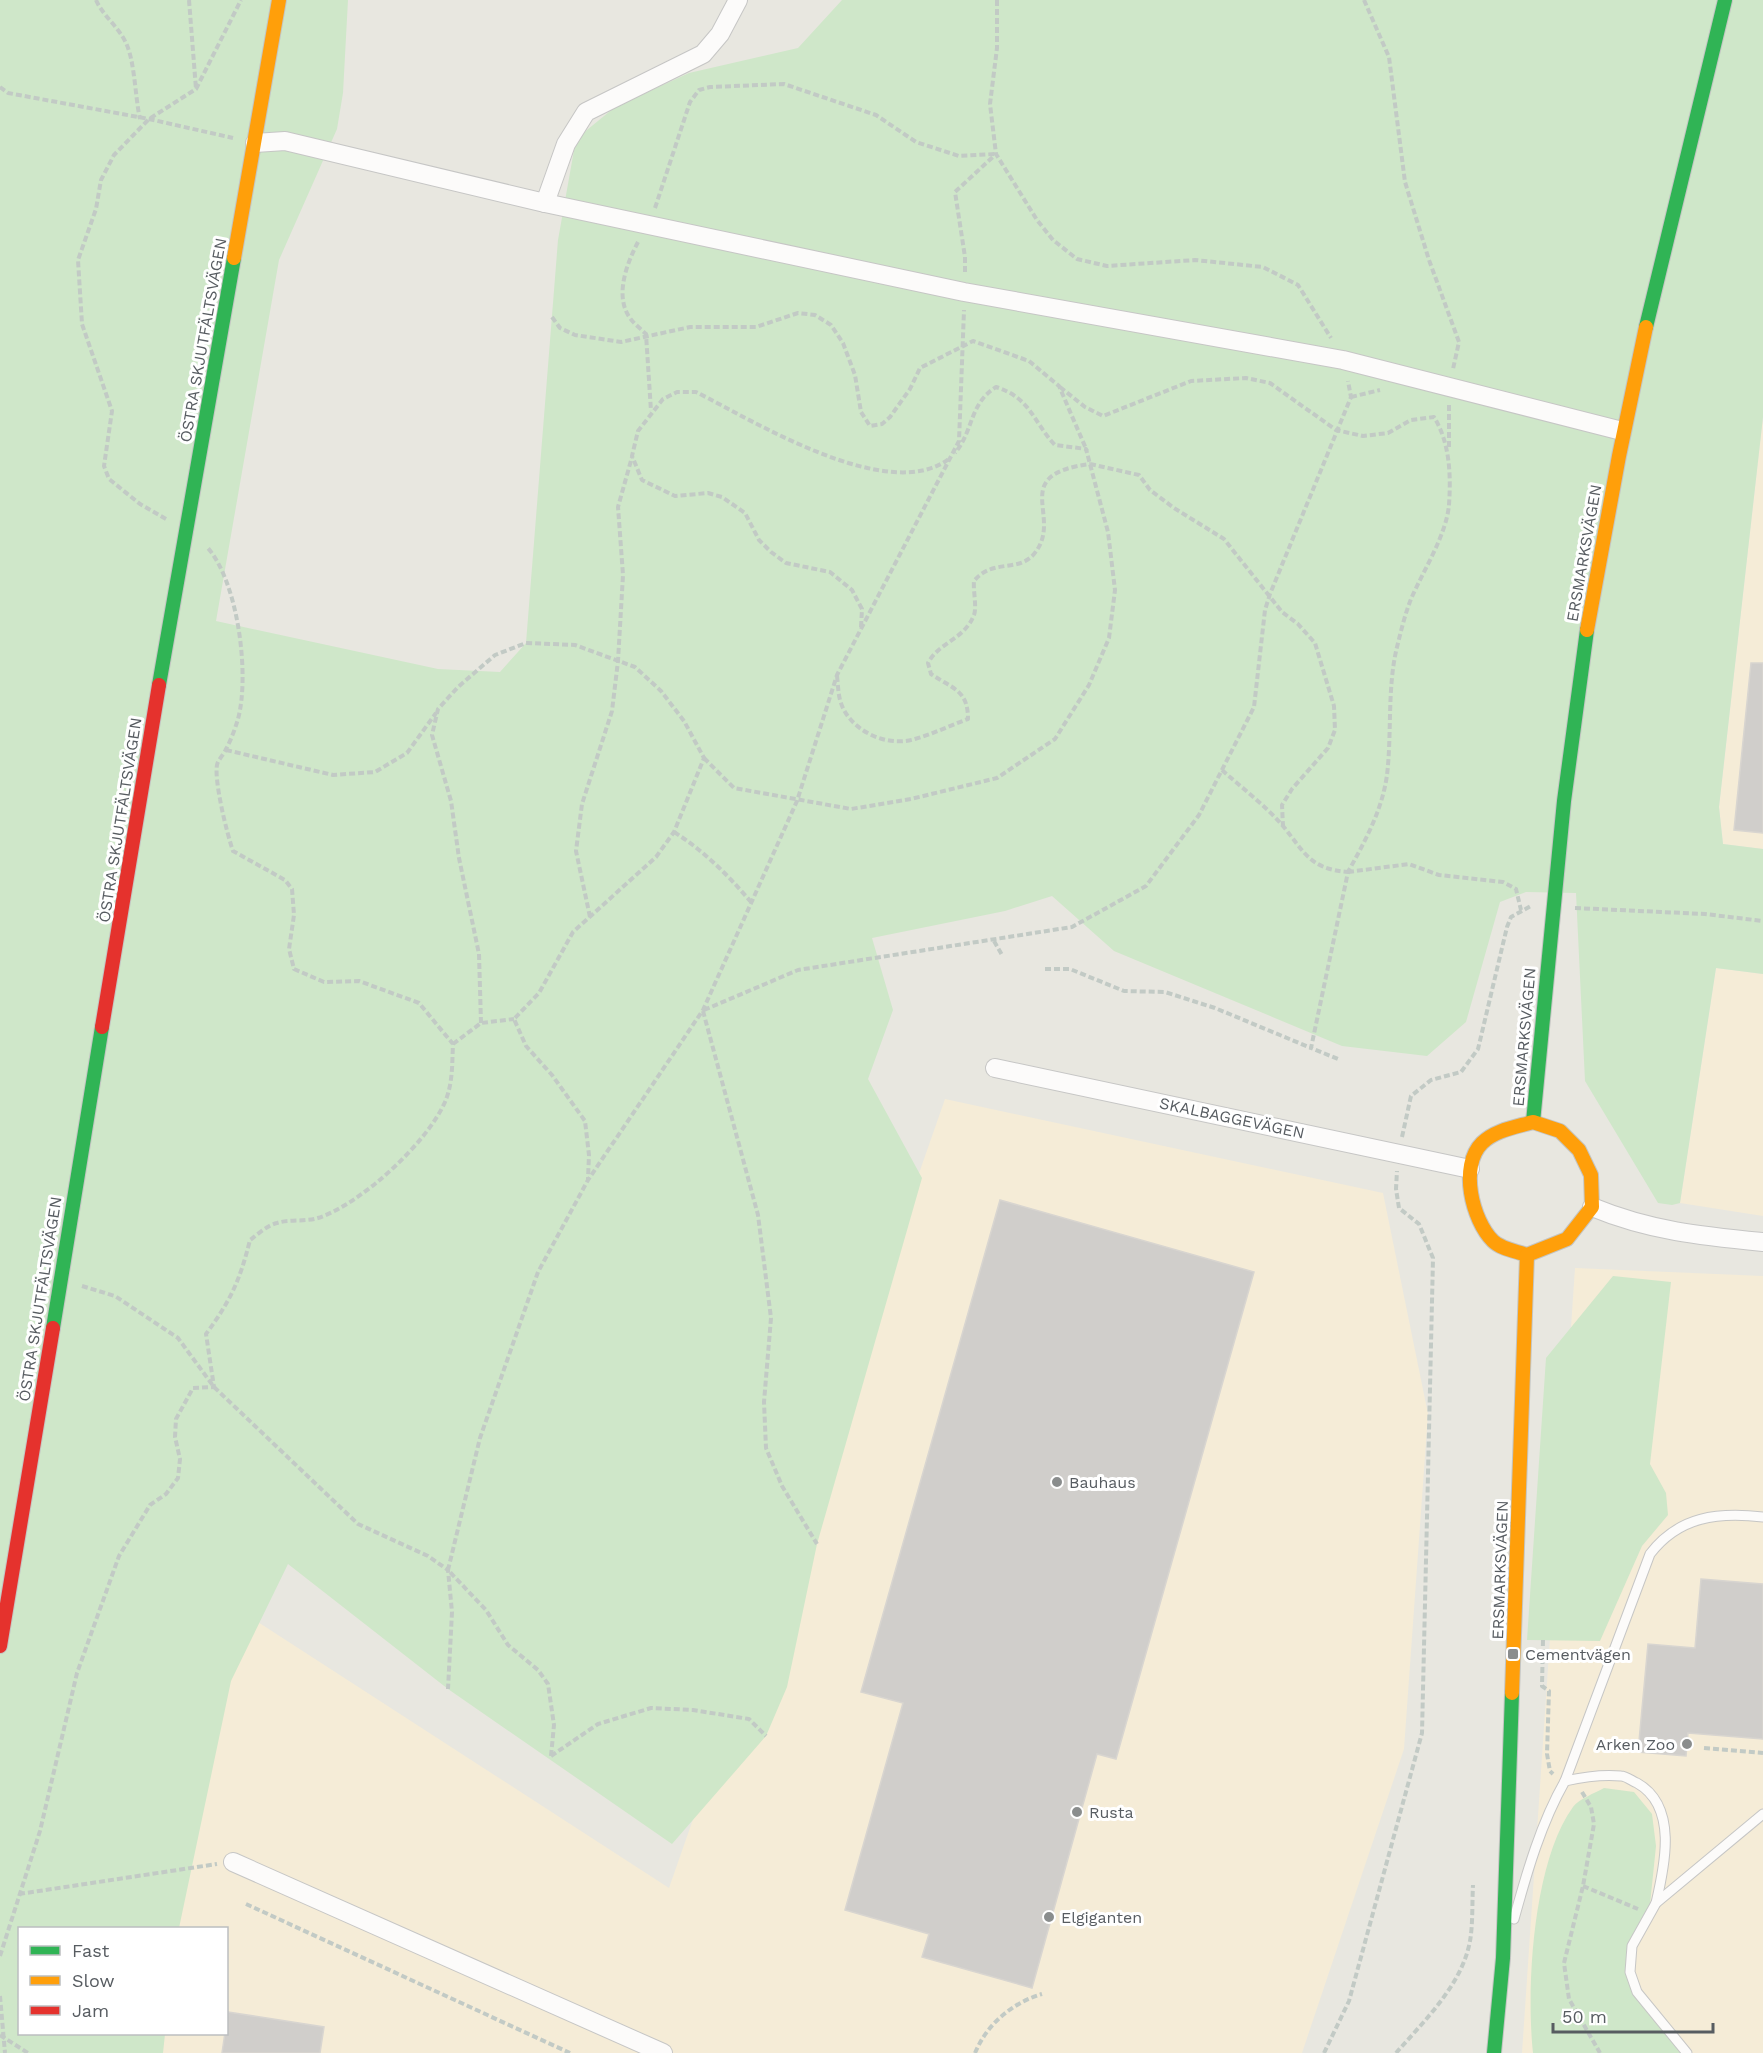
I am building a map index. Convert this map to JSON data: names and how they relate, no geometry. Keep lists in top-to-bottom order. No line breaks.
{"streets":{"main road":["ÖSTRA SKJUTFÄLTSVÄGEN","ERSMARKSVÄGEN"],"street":["SKALBAGGEVÄGEN"]},"crossings":[["ERSMARKSVÄGEN","SKALBAGGEVÄGEN"]],"places":{"other":["Bauhaus","Arken Zoo","Rusta","Elgiganten"],"transit":["Cementvägen"]},"legend":["Fast","Slow","Jam"],"scale_bar":"50 m"}
